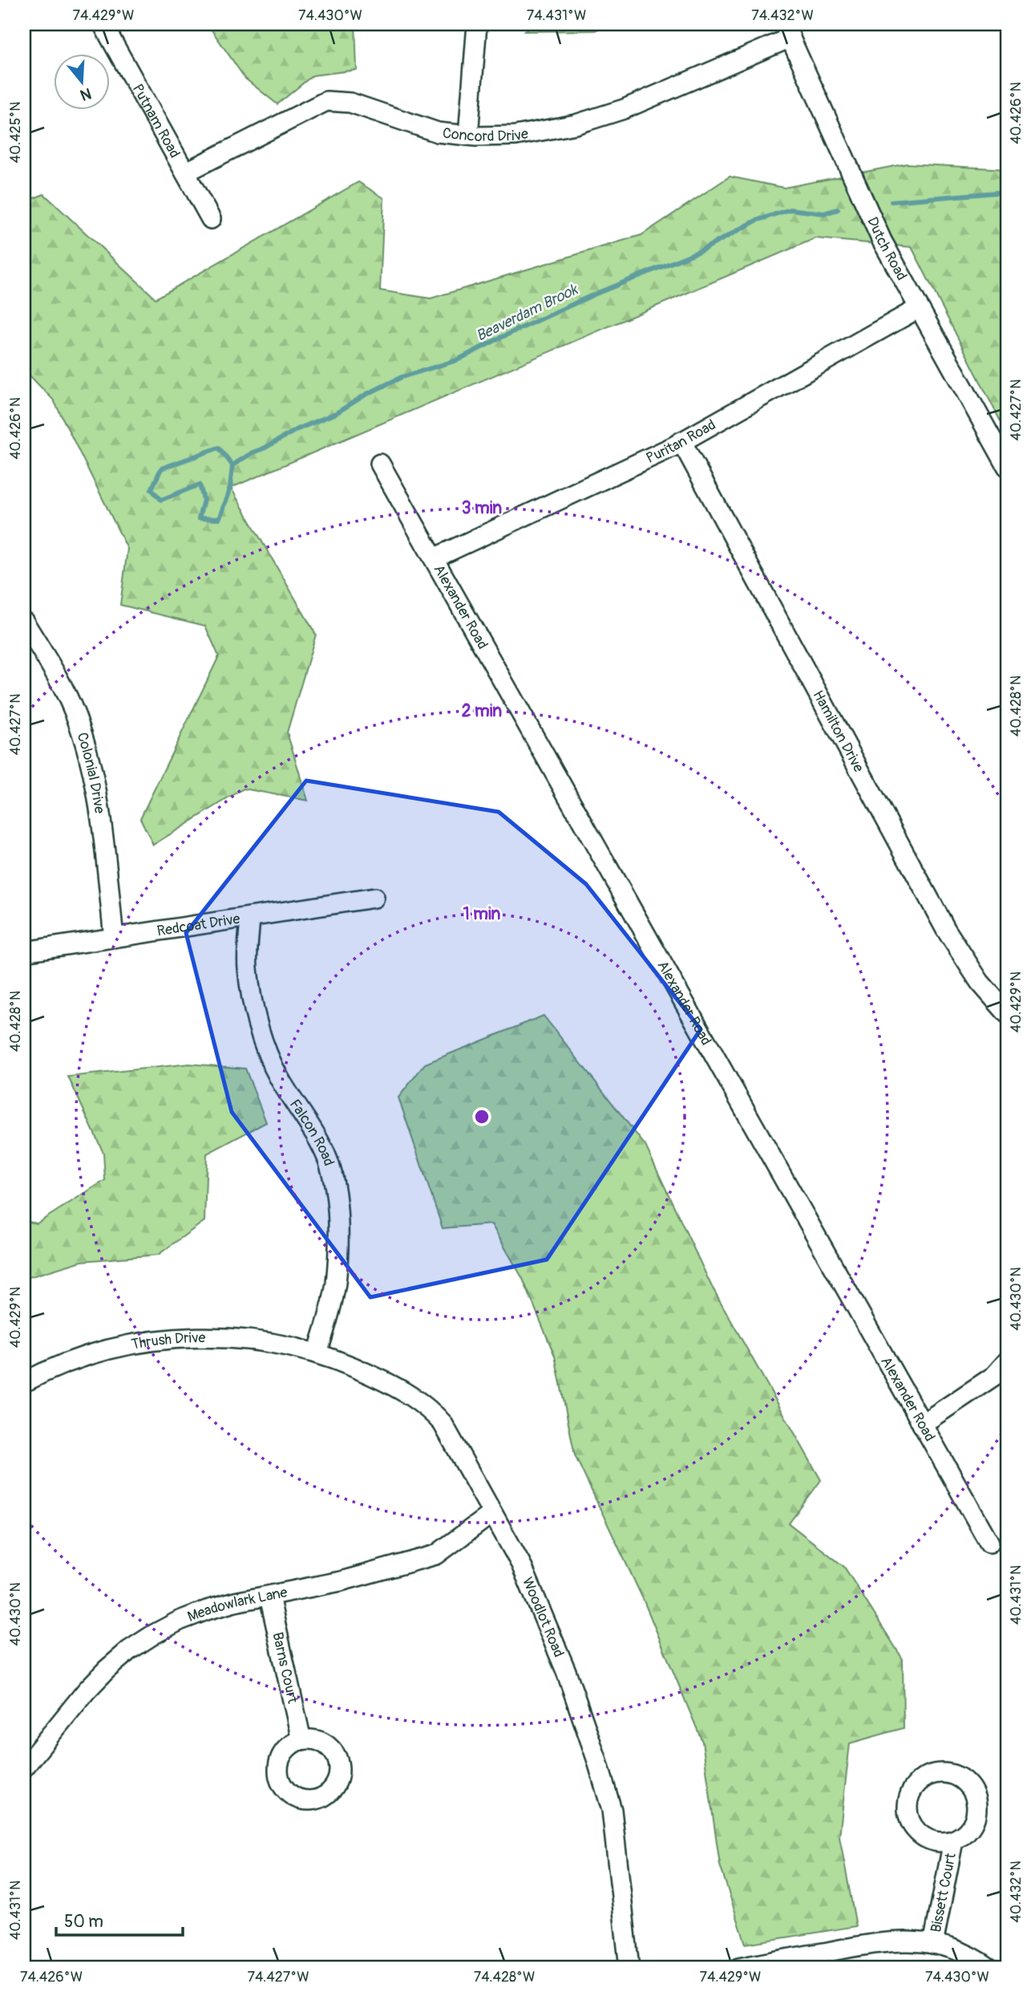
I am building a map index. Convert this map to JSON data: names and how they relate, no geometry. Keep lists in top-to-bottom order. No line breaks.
{"streets":{"street":["Putnam Road","Concord Drive","Dutch Road","Puritan Road","Alexander Road","Hamilton Drive","Colonial Drive","Redcoat Drive","Falcon Road","Thrush Drive","Meadowlark Lane","Woodlot Road","Barns Court","Bissett Court"]},"crossings":[["Putnam Road","Concord Drive"],["Concord Drive","Dutch Road"],["Dutch Road","Puritan Road"],["Puritan Road","Alexander Road"],["Puritan Road","Hamilton Drive"],["Colonial Drive","Redcoat Drive"],["Redcoat Drive","Falcon Road"],["Falcon Road","Thrush Drive"],["Falcon Road","Woodlot Road"],["Thrush Drive","Woodlot Road"],["Meadowlark Lane","Woodlot Road"],["Meadowlark Lane","Barns Court"]],"water":["Beaverdam Brook"],"scale_bar":"50 m","north":"bottom","coordinates":["74.429°W","74.430°W","74.431°W","74.432°W","40.426°N","40.425°N","40.427°N","40.428°N","40.429°N","40.430°N","40.431°N","40.432°N","74.426°W","74.427°W","74.428°W"],"rings":["3 min","2 min","1 min"]}
